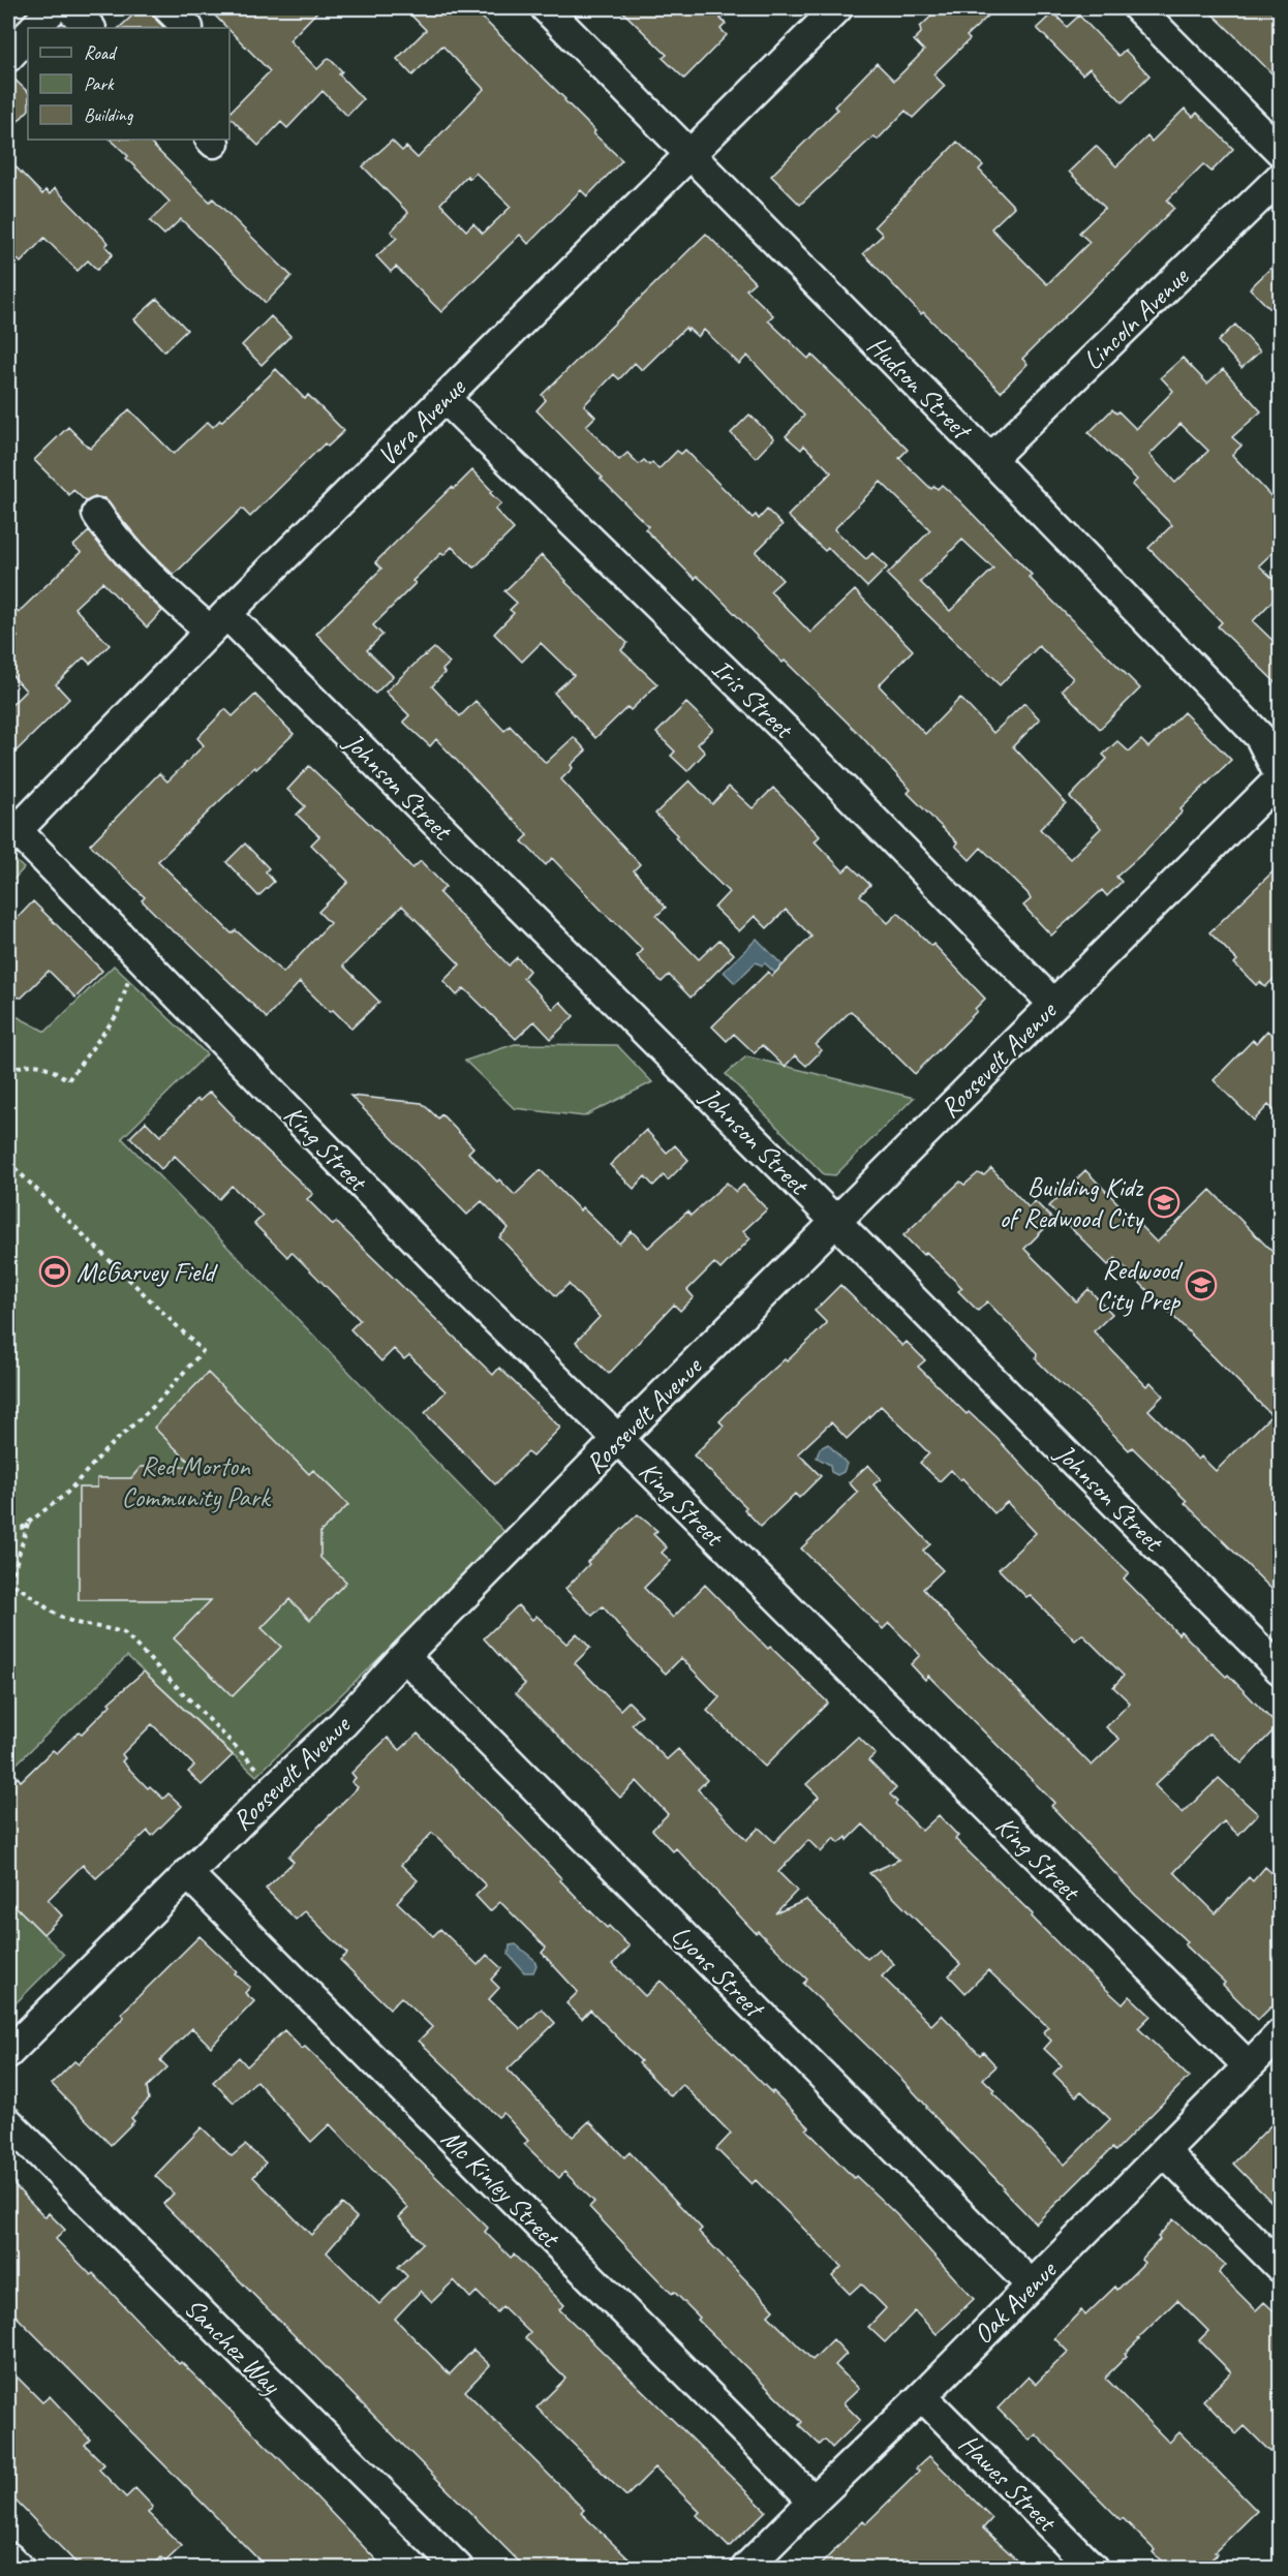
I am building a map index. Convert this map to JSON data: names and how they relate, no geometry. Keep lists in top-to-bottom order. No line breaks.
{"streets":{"street":["Lincoln Avenue","Hudson Street","Vera Avenue","Iris Street","Johnson Street","Roosevelt Avenue","King Street","Lyons Street","Mc Kinley Street","Oak Avenue","Sanchez Way","Hawes Street"]},"crossings":[["Lincoln Avenue","Hudson Street"],["Hudson Street","Vera Avenue"],["Hudson Street","Roosevelt Avenue"],["Vera Avenue","Iris Street"],["Vera Avenue","Johnson Street"],["Vera Avenue","King Street"],["Iris Street","Roosevelt Avenue"],["Johnson Street","Roosevelt Avenue"],["Roosevelt Avenue","King Street"],["Roosevelt Avenue","Lyons Street"],["Roosevelt Avenue","Mc Kinley Street"],["King Street","Oak Avenue"],["Lyons Street","Oak Avenue"],["Mc Kinley Street","Oak Avenue"],["Oak Avenue","Hawes Street"]],"parks":["Red Morton Community Park"],"places":{"school or university":["Building Kidz of Redwood City","Redwood City Prep"],"sports":["McGarvey Field"]},"legend":["Road","Park","Building"]}
